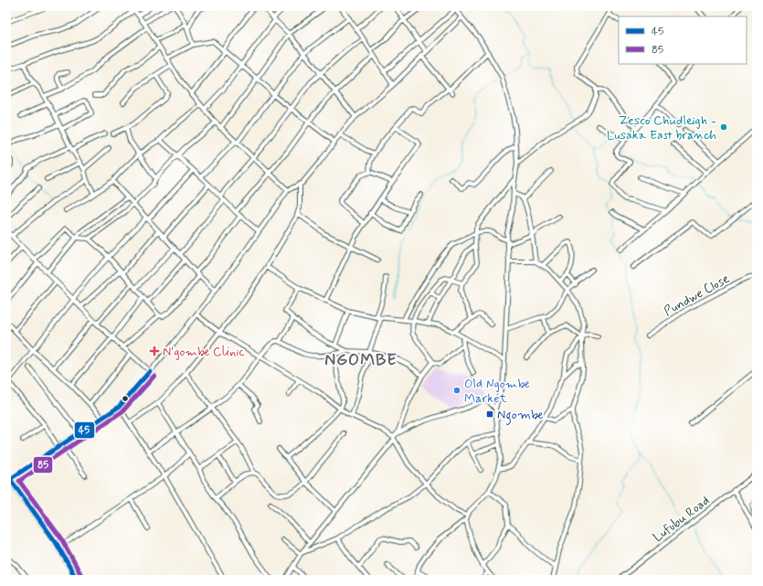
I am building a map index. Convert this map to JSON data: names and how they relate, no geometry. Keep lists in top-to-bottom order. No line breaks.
{"streets":{"street":["Pundwe Close","Lufubu Road"]},"districts":["NGOMBE"],"places":{"other":["Zesco Chudleigh - Lusaka East branch","Old Ngombe Market"],"health":["N'gombe Clinic"],"transit":["Ngombe"]},"lines":["transit line 45","transit line 85"],"legend":["45","85"]}
